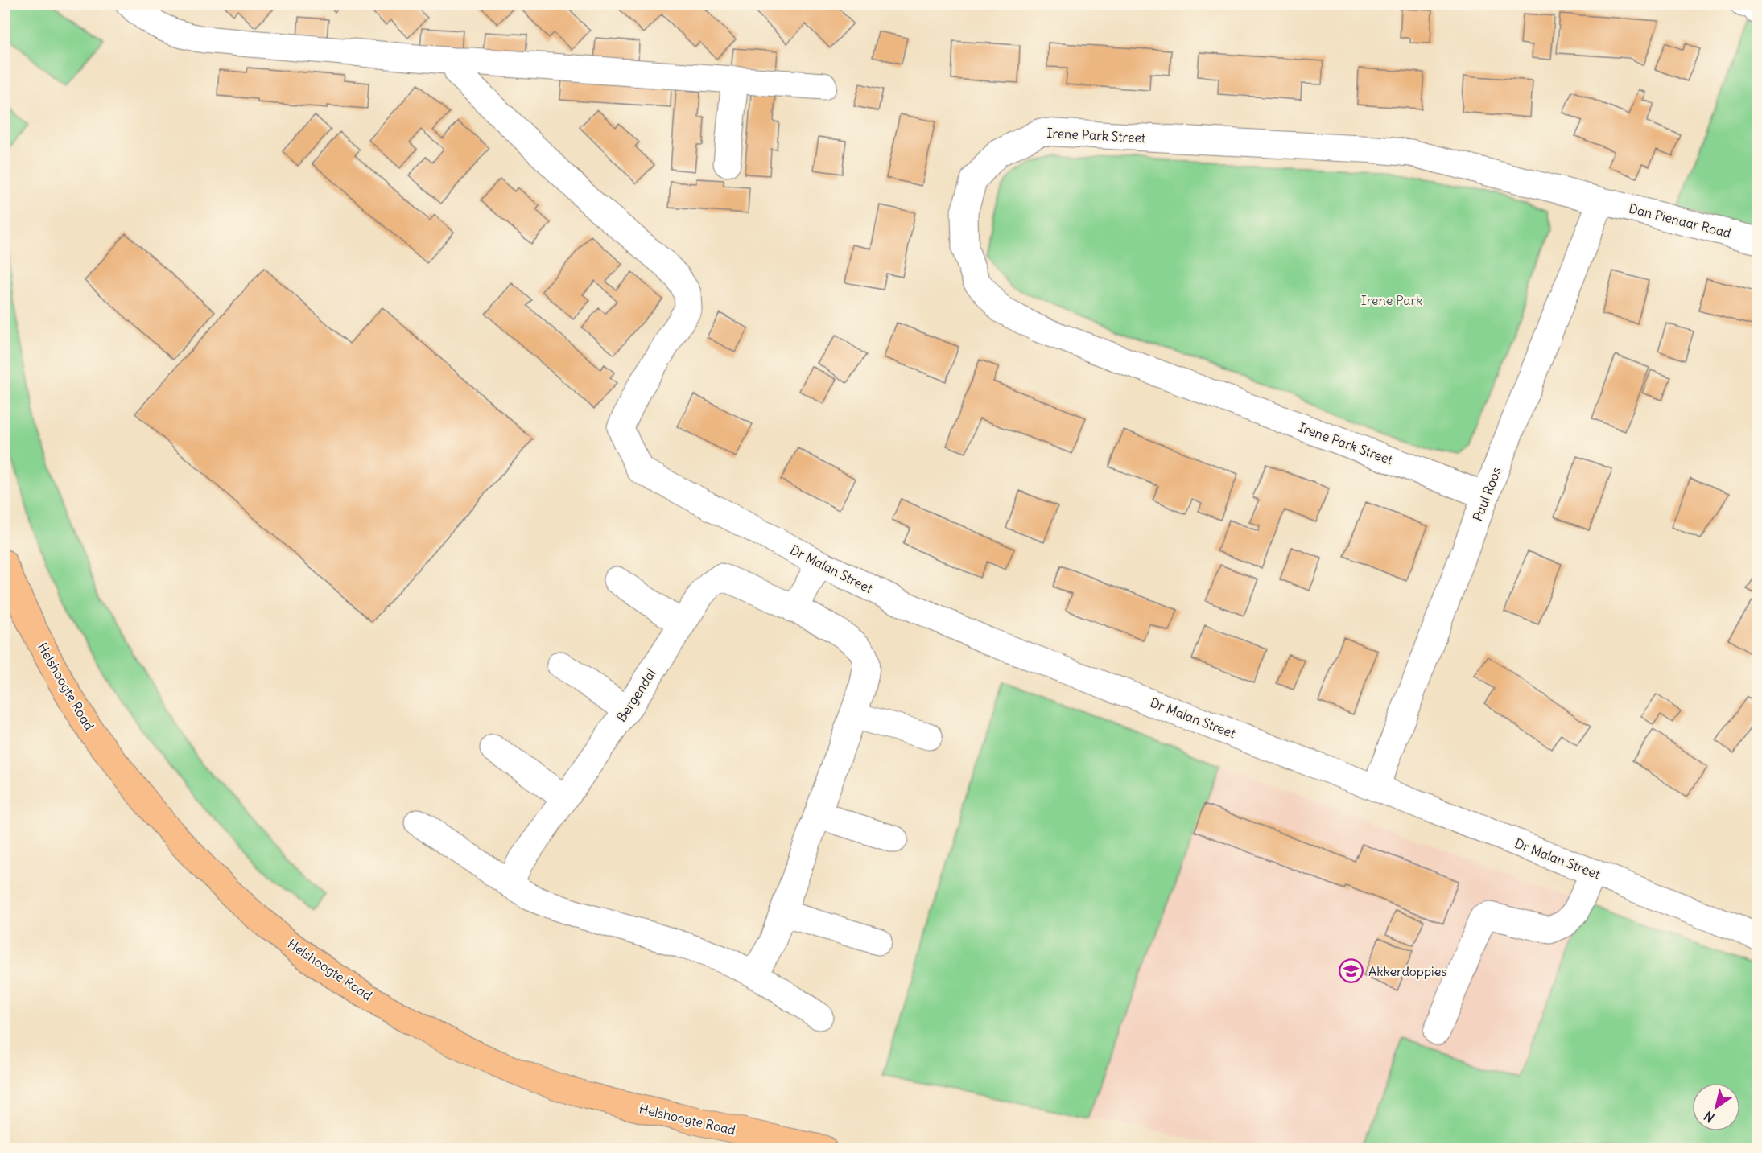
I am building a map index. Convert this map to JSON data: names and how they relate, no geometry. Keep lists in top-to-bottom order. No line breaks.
{"streets":{"main road":["Helshoogte Road"],"street":["Irene Park Street","Dan Pienaar Road","Paul Roos","Dr Malan Street","Bergendal"]},"crossings":[["Irene Park Street","Dan Pienaar Road"],["Irene Park Street","Paul Roos"],["Dan Pienaar Road","Paul Roos"],["Paul Roos","Dr Malan Street"]],"parks":["Irene Park"],"places":{"school or university":["Akkerdoppies"]},"north":"bottom left"}
